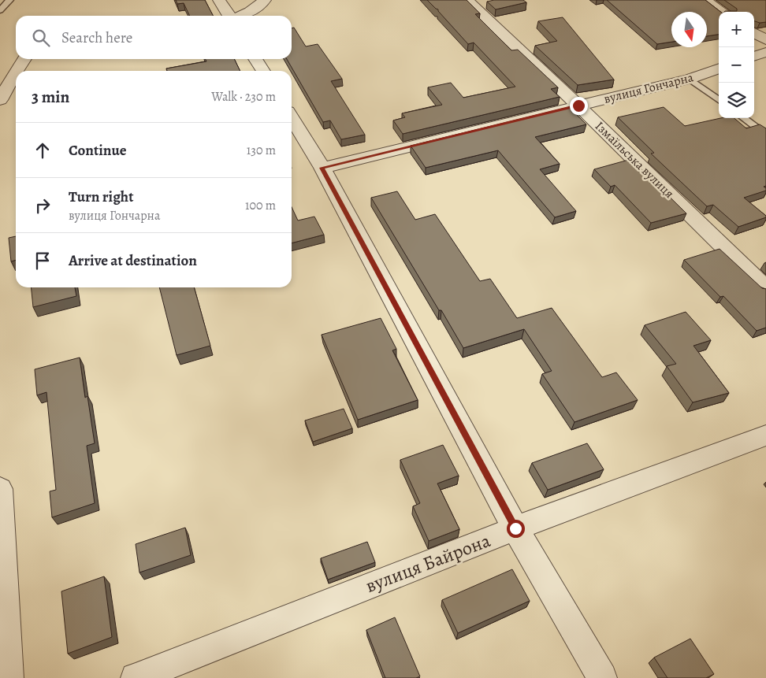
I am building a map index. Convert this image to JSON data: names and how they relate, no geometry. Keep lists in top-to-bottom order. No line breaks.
{"streets":{"street":["вулиця Гончарна","Ізмаїльська вулиця","вулиця Байрона"]},"crossings":[["вулиця Гончарна","Ізмаїльська вулиця"]],"north":"bottom","page":{"map_buttons":["+","−"],"search":"Search here","heading":["3 min","Walk · 230 m"],"list":[["Continue","130 m"],["Turn right","вулиця Гончарна","100 m"],"Arrive at destination"]}}
